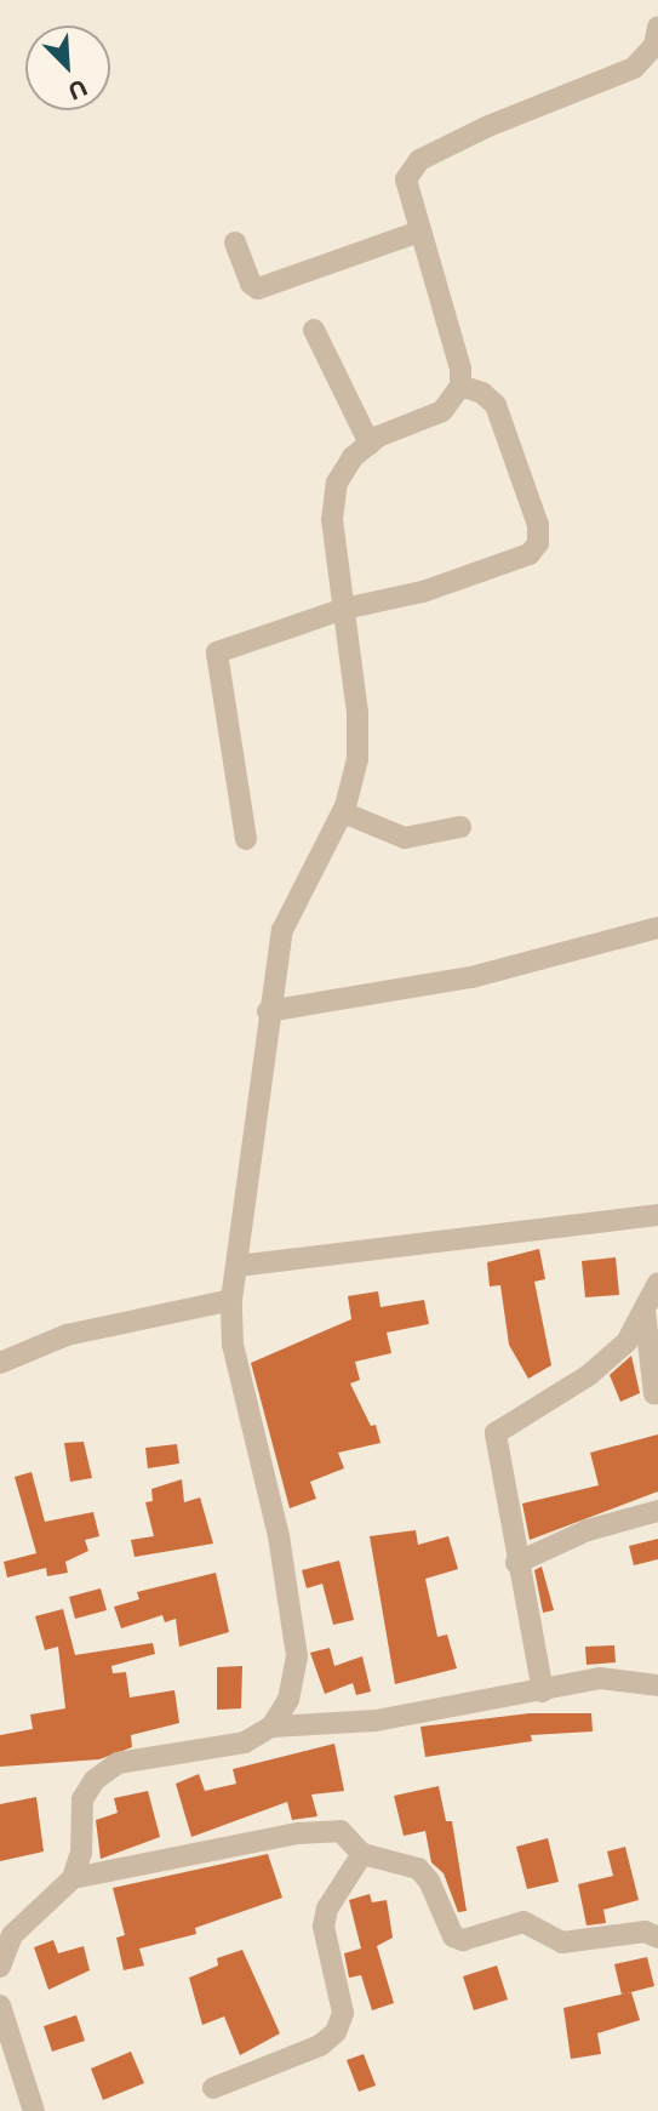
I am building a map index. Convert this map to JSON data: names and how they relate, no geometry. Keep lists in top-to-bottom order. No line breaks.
{"north":"bottom right"}
